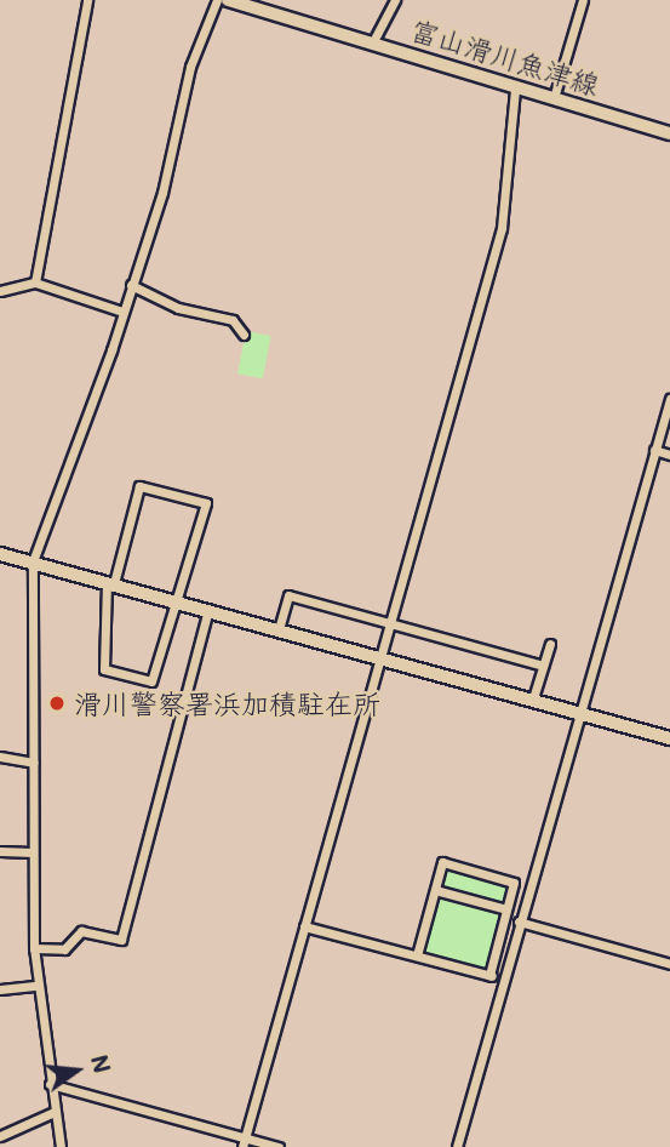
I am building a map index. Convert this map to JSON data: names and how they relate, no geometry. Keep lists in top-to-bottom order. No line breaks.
{"streets":{"street":["富山滑川魚津線"]},"places":["滑川警察署浜加積駐在所"],"north":"right"}
